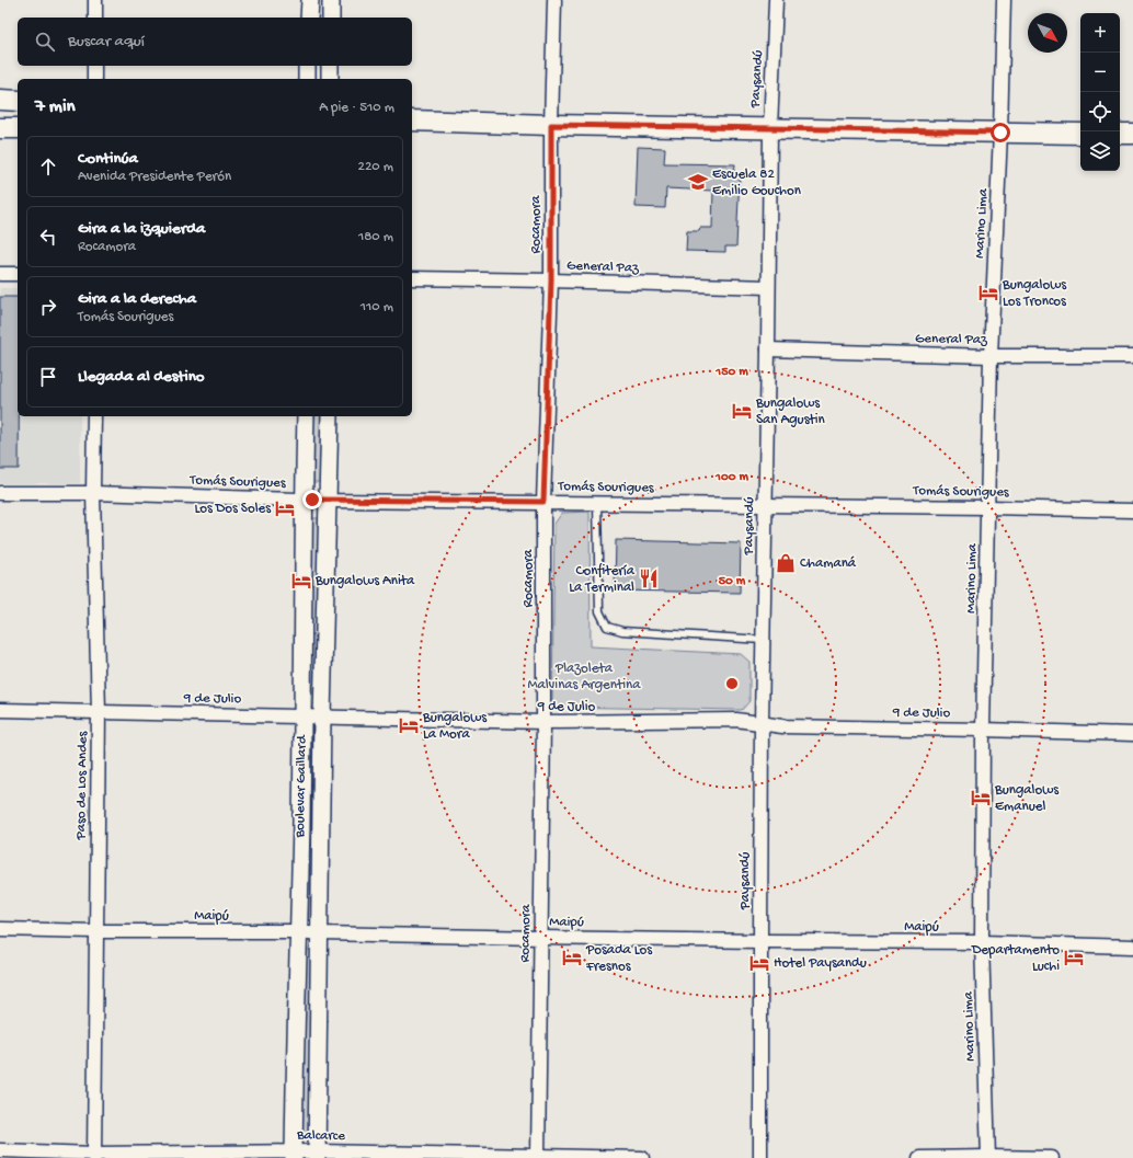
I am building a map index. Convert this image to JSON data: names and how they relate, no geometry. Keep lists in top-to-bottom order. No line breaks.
{"streets":{"street":["Paysandú","Marino Lima","Rocamora","General Paz","Tomás Sourigues","9 de Julio","Paso de Los Andes","Boulevar Gaillard","Maipú","Balcarce"]},"crossings":[["Paysandú","General Paz"],["Paysandú","Tomás Sourigues"],["Paysandú","9 de Julio"],["Paysandú","Maipú"],["Marino Lima","General Paz"],["Marino Lima","Tomás Sourigues"],["Marino Lima","9 de Julio"],["Marino Lima","Maipú"],["Rocamora","General Paz"],["Rocamora","Tomás Sourigues"],["Rocamora","9 de Julio"],["Rocamora","Maipú"],["Rocamora","Balcarce"],["Tomás Sourigues","Paso de Los Andes"],["Tomás Sourigues","Boulevar Gaillard"],["9 de Julio","Paso de Los Andes"],["9 de Julio","Boulevar Gaillard"],["Paso de Los Andes","Maipú"],["Paso de Los Andes","Balcarce"],["Boulevar Gaillard","Maipú"],["Boulevar Gaillard","Balcarce"]],"parks":["Plazoleta Malvinas Argentina"],"places":{"school or university":["Escuela 82 Emilio Gouchon"],"hotel":["Bungalows Los Troncos","Bungalows San Agustin","Los Dos Soles","Bungalows Anita","Bungalows La Mora","Bungalows Emanuel","Posada Los Fresnos","Departamento Luchi","Hotel Paysandu"],"shop":["Chamaná"],"restaurant":["Confitería La Terminal"]},"north":"bottom right","page":{"map_buttons":["+","−"],"search":"Buscar aquí","heading":["7 min","A pie · 510 m"],"list":[["Continúa","Avenida Presidente Perón","220 m"],["Gira a la izquierda","Rocamora","180 m"],["Gira a la derecha","Tomás Sourigues","110 m"],"Llegada al destino"]},"rings":["150 m","100 m","50 m"]}
